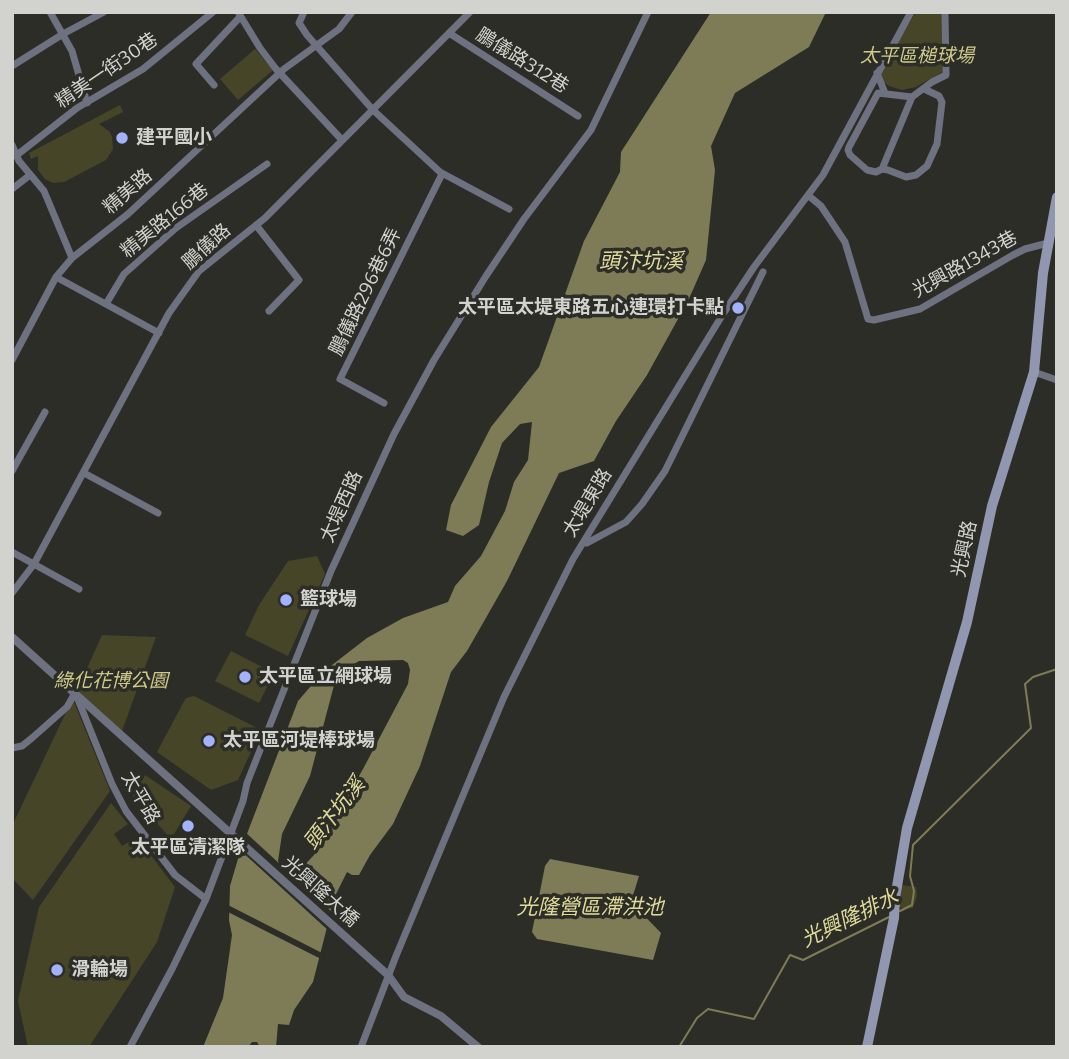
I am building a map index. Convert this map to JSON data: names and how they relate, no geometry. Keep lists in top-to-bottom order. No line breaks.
{"streets":{"main road":["光興路"],"street":["鵬儀路312巷","精美一街30巷","精美路","精美路166巷","鵬儀路","光興路1343巷","鵬儀路296巷6弄","太堤東路","太堤西路","太平路","光興隆大橋"]},"crossings":[["鵬儀路312巷","鵬儀路"],["光興路1343巷","太堤東路"],["光興路1343巷","光興路"],["太堤東路","光興隆大橋"],["太堤西路","太平路"],["太堤西路","光興隆大橋"],["太平路","光興隆大橋"]],"water":["頭汴坑溪","光隆營區滯洪池","光興隆排水"],"parks":["太平區槌球場","綠化花博公園"],"places":["建平國小","太平區太堤東路五心連環打卡點","籃球場","太平區立網球場","太平區河堤棒球場","太平區清潔隊","滑輪場"]}
